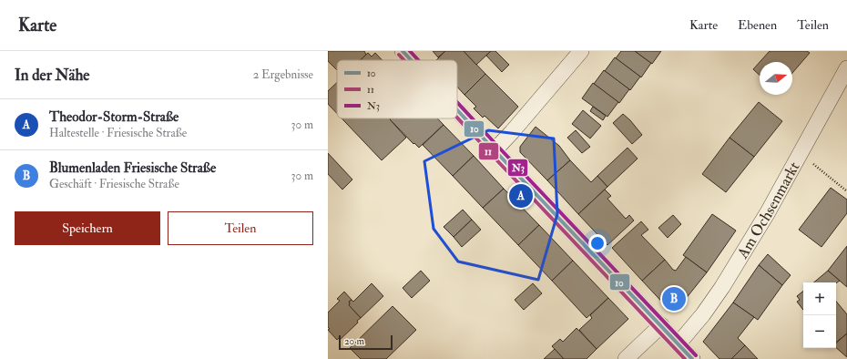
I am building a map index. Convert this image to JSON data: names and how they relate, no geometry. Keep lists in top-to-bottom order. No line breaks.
{"streets":{"street":["Am Ochsenmarkt"]},"lines":["transit line 10","transit line N3","transit line 11"],"legend":["10","11","N3"],"scale_bar":"20 m","north":"right","page":{"header":"Karte","nav":["Karte","Ebenen","Teilen"],"heading":["In der Nähe","2 Ergebnisse"],"list":[{"mark":"A","name":"Theodor-Storm-Straße","note":"Haltestelle · Friesische Straße","value":"30 m"},{"mark":"B","name":"Blumenladen Friesische Straße","note":"Geschäft · Friesische Straße","value":"30 m"}],"pins":["A","B"],"buttons":["Speichern","Teilen"],"map_buttons":["+","−"],"scale":"20 m"}}
